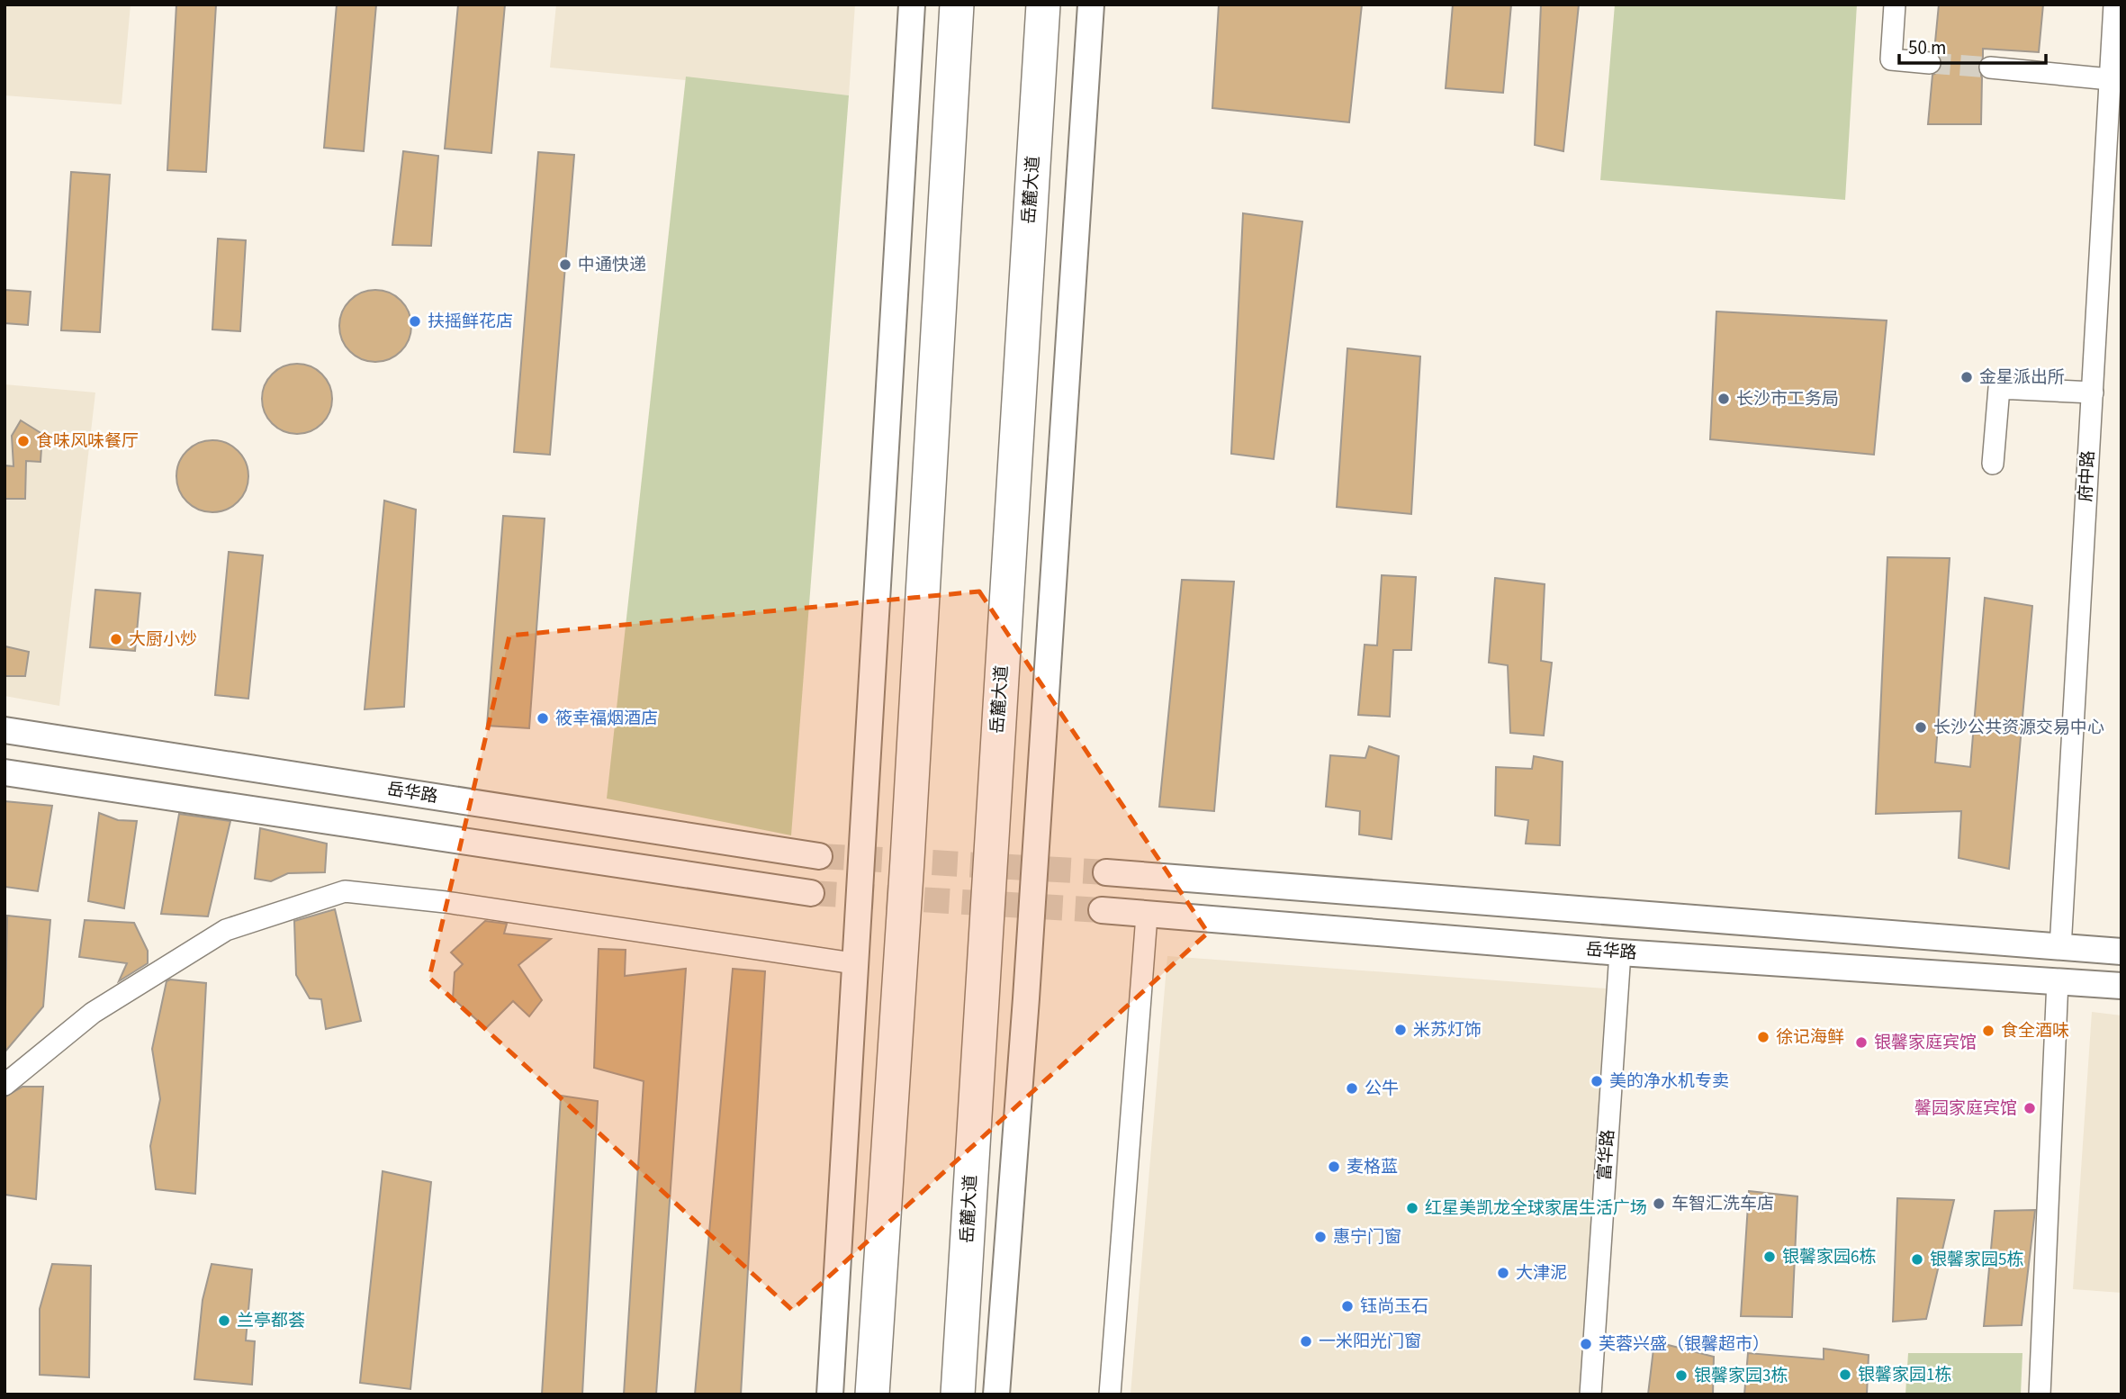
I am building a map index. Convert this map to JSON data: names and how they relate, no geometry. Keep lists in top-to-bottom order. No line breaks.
{"streets":{"highway":["岳麓大道"],"street":["府中路","岳华路","富华路"]},"crossings":[["岳华路","富华路"]],"places":["中通快递","扶摇鲜花店","金星派出所","长沙市工务局","食味风味餐厅","大厨小炒","筱幸福烟酒店","长沙公共资源交易中心","米苏灯饰","食全酒味","徐记海鲜","银馨家庭宾馆","美的净水机专卖","公牛","馨园家庭宾馆","麦格蓝","车智汇洗车店","红星美凯龙全球家居生活广场","惠宁门窗","银馨家园6栋","银馨家园5栋","大津泥","钰尚玉石","兰亭都荟","一米阳光门窗","芙蓉兴盛（银馨超市）","银馨家园1栋","银馨家园3栋"],"scale_bar":"50 m"}
